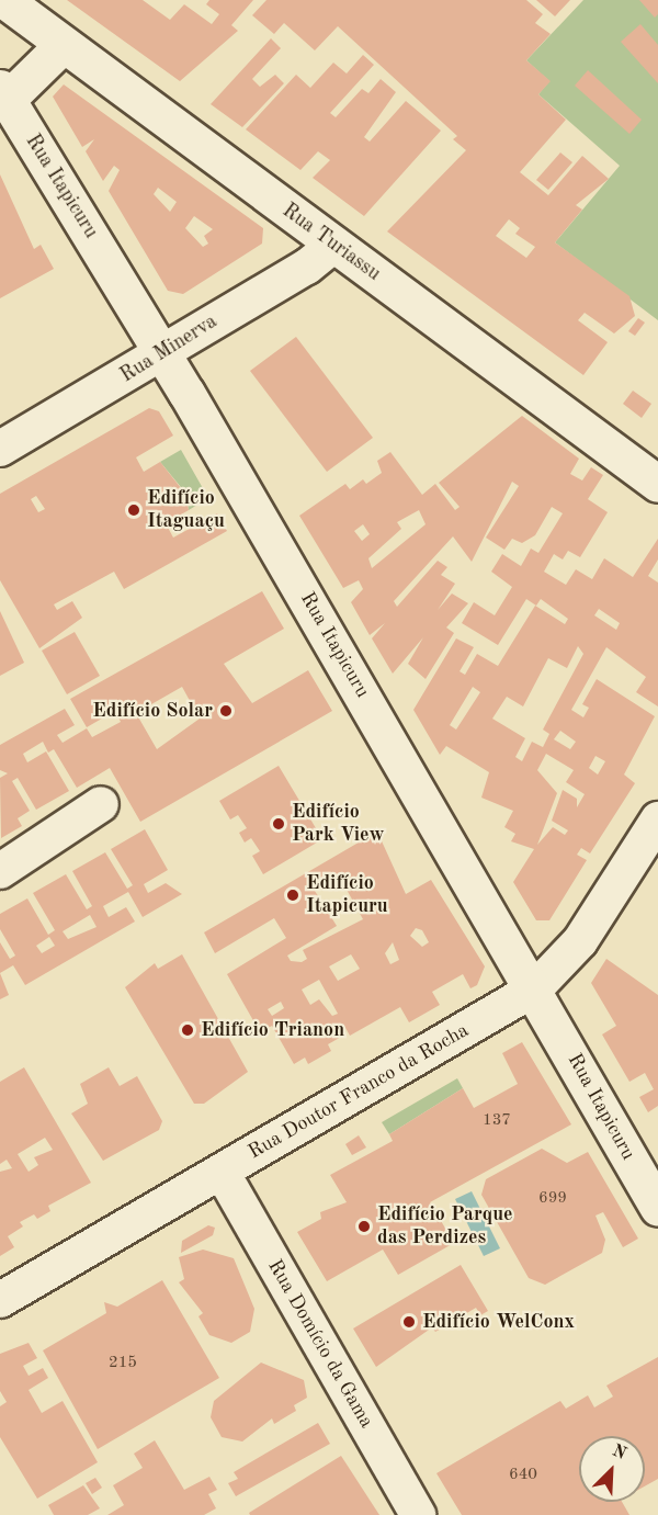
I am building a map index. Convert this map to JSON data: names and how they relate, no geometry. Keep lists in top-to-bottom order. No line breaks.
{"streets":{"street":["Rua Itapicuru","Rua Turiassu","Rua Minerva","Rua Doutor Franco da Rocha","Rua Domício da Gama"]},"crossings":[["Rua Itapicuru","Rua Minerva"],["Rua Itapicuru","Rua Doutor Franco da Rocha"],["Rua Turiassu","Rua Minerva"],["Rua Doutor Franco da Rocha","Rua Domício da Gama"]],"places":["Edifício Itaguaçu","Edifício Solar","Edifício Park View","Edifício Itapicuru","Edifício Trianon","Edifício Parque das Perdizes","Edifício WelConx"],"house_numbers":["137","699","215","640"],"north":"top right"}
